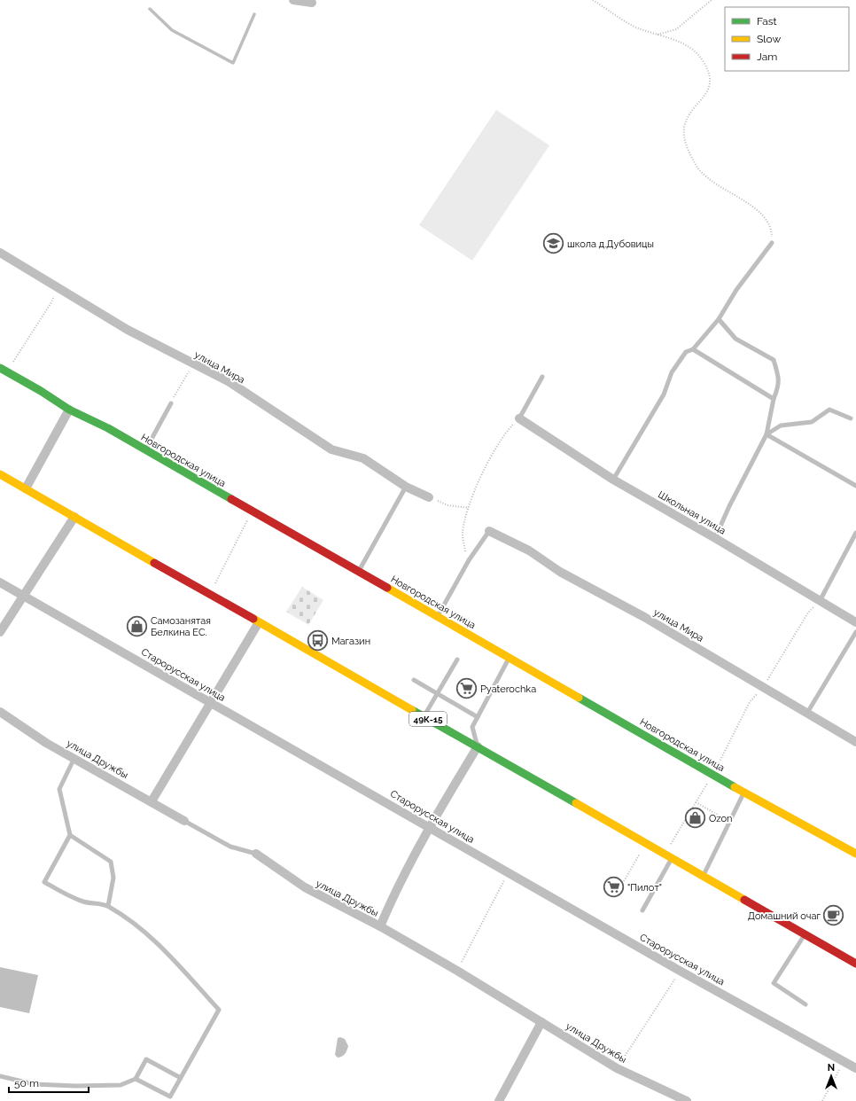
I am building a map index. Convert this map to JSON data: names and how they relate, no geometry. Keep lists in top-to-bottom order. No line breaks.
{"streets":{"main road":["Новгородская улица","49К-15"],"street":["улица Мира","Школьная улица","Старорусская улица","улица Дружбы"]},"places":{"school or university":["школа д.Дубовицы"],"shop":["Самозанятая Белкина ЕС.","Ozon"],"bus stop":["Магазин"],"supermarket":["Pyaterochka","\"Пилот\""],"cafe":["Домашний очаг"]},"legend":["Fast","Slow","Jam"],"scale_bar":"50 m","north":"top"}
